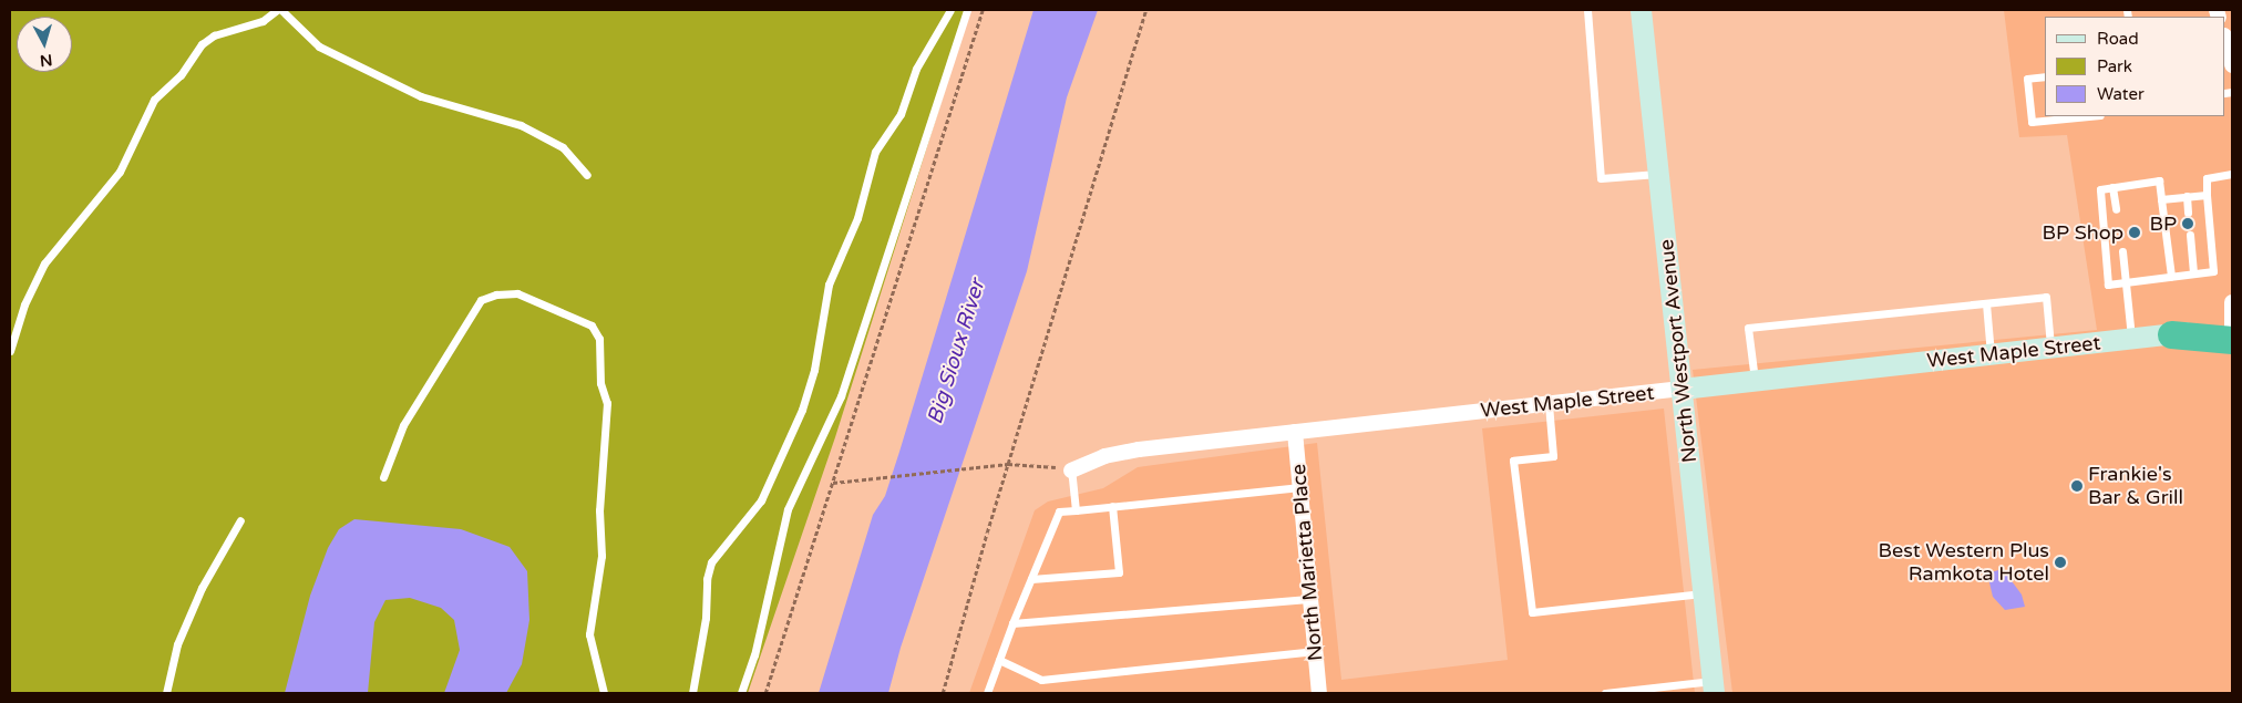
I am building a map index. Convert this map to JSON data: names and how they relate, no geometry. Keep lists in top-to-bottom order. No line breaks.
{"streets":{"main road":["North Westport Avenue","West Maple Street"],"street":["North Marietta Place"]},"crossings":[["North Westport Avenue","West Maple Street"],["West Maple Street","North Marietta Place"]],"water":["Big Sioux River"],"places":["BP","BP Shop","Frankie's Bar & Grill","Best Western Plus Ramkota Hotel"],"legend":["Road","Park","Water"],"north":"bottom"}
